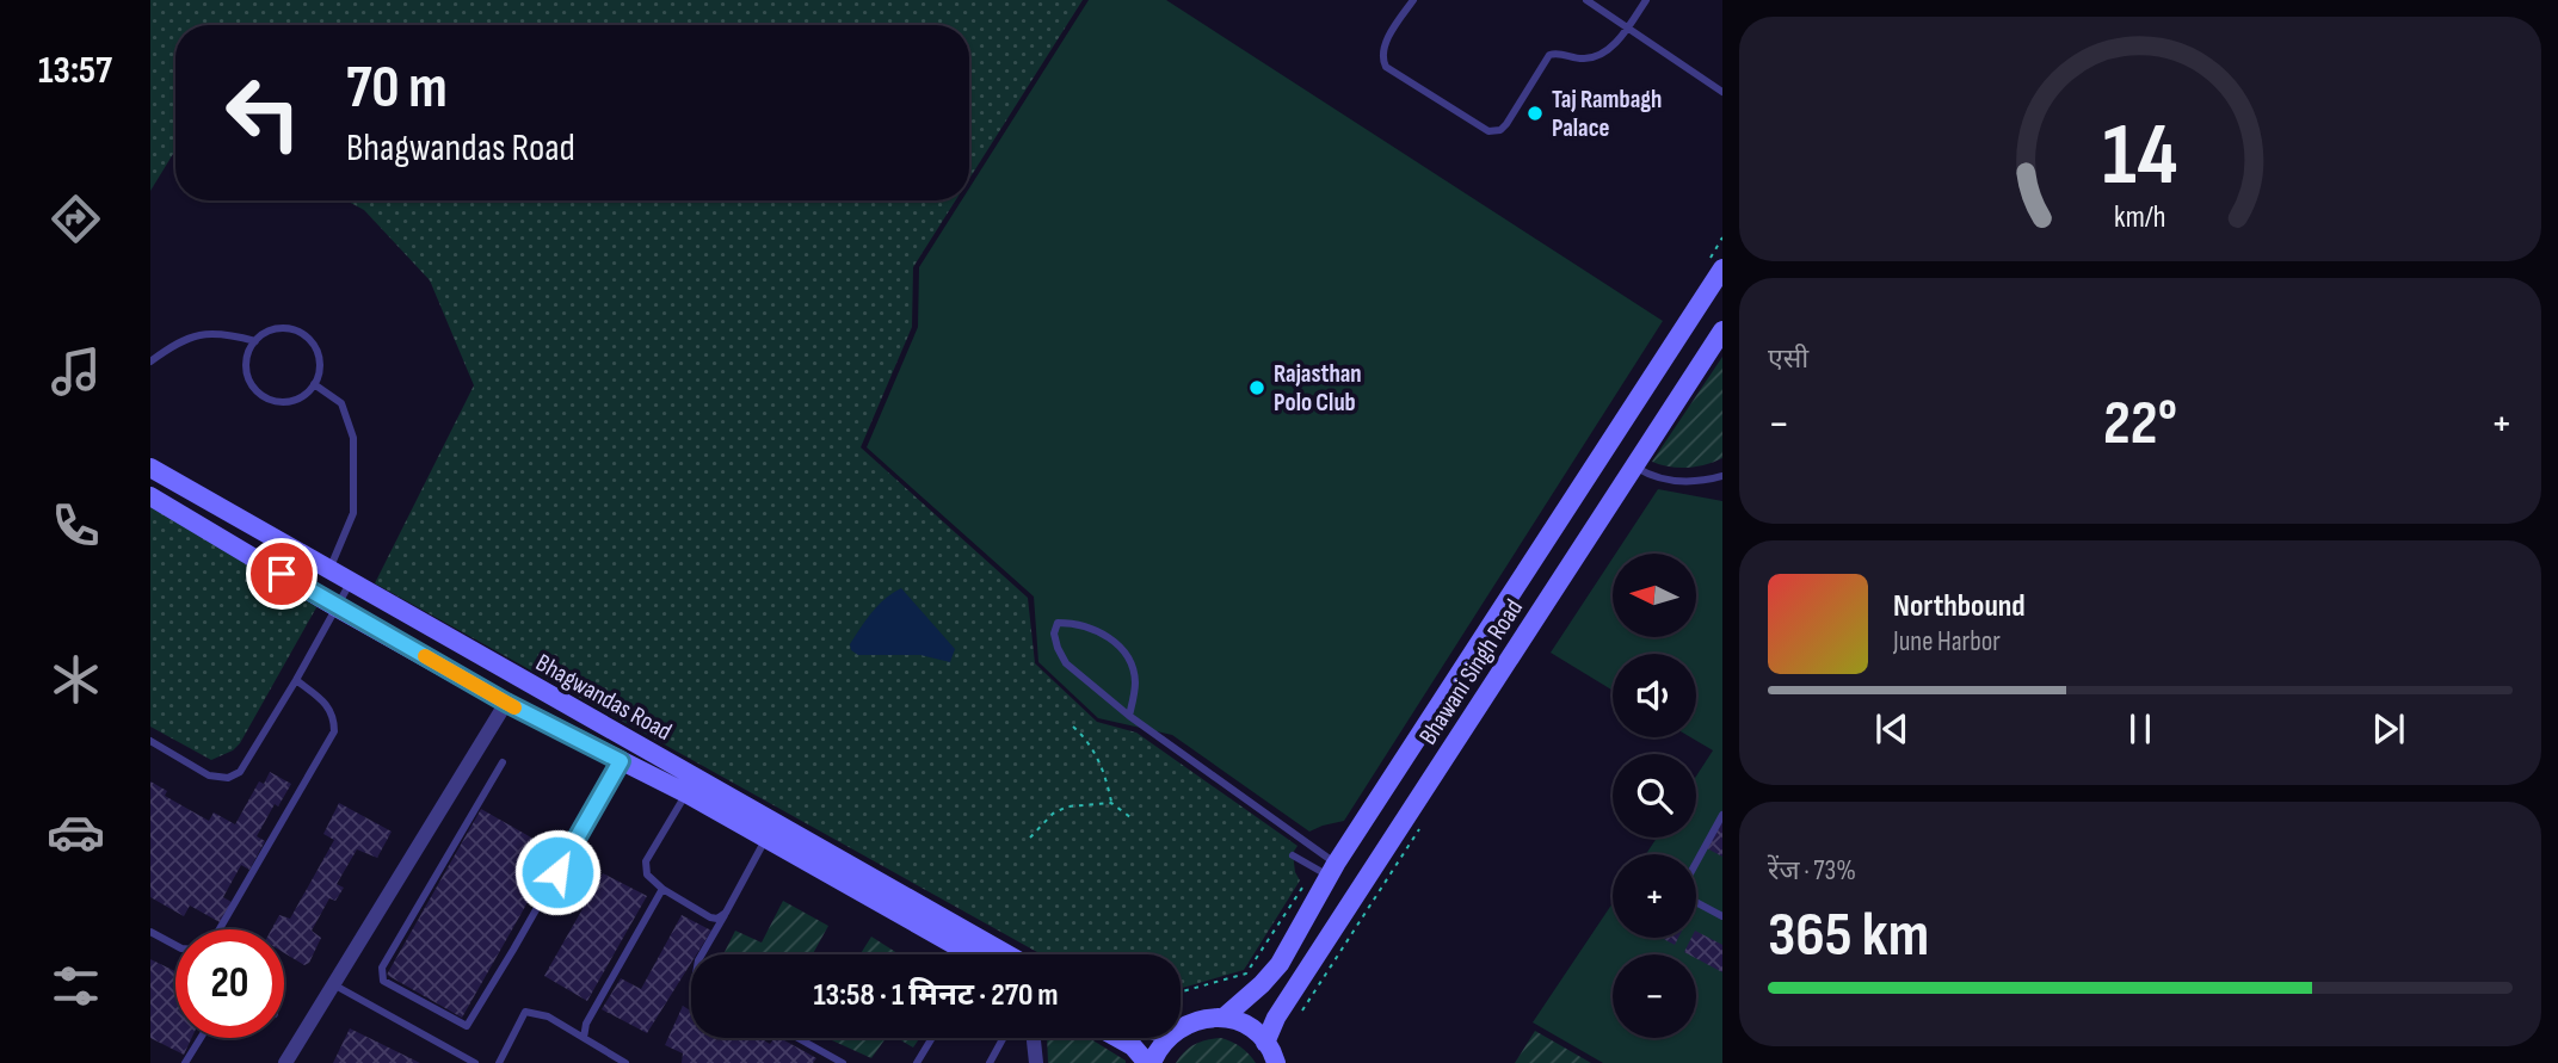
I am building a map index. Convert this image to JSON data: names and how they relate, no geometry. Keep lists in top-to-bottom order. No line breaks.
{"streets":{"street":["Bhawani Singh Road","Bhagwandas Road"]},"places":["Taj Rambagh Palace","Rajasthan Polo Club"],"north":"left","page":{"tabs":"13:57","turn":["70 m","Bhagwandas Road"],"tile":["एसी",["रेंज · 73%","365 km"]],"heat":["−","22°","+"],"map_buttons":["+","−"],"song":["Northbound","June Harbor"],"limit":"20","trip":"13:58 · 1 मिनट · 270 m","gauge":["14","km/h"]}}
